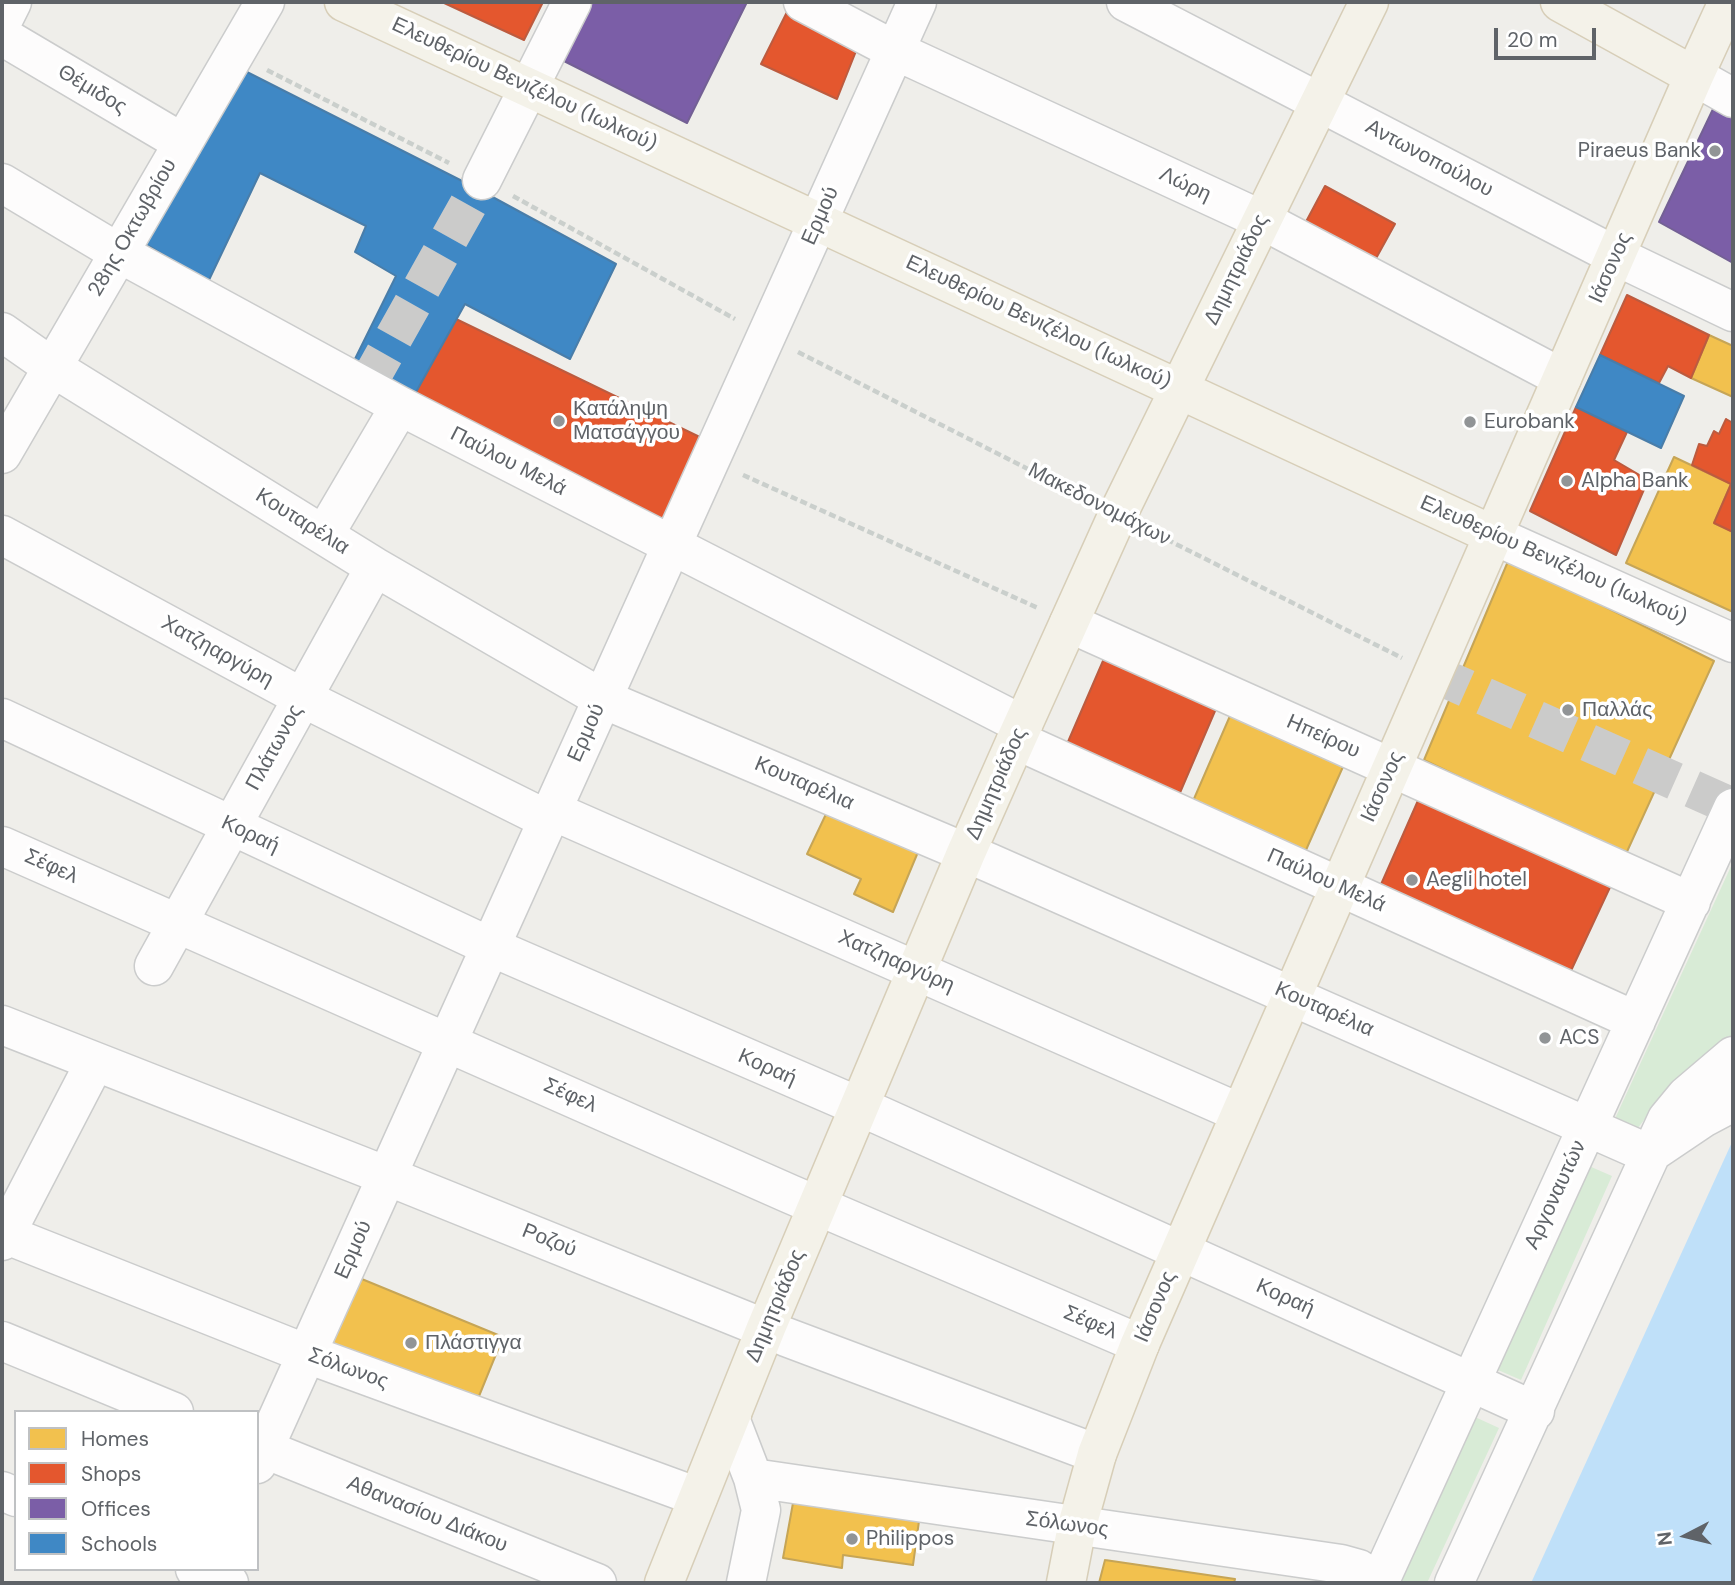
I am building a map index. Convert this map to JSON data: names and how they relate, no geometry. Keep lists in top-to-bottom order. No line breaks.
{"streets":{"main road":["Ελευθερίου Βενιζέλου (Ιωλκού)","Ιάσονος","Δημητριάδος"],"street":["Θέμιδος","Αντωνοπούλου","Λώρη","Ερμού","28ης Οκτωβρίου","Παύλου Μελά","Κουταρέλια","Χατζηαργύρη","Ηπείρου","Πλάτωνος","Κοραή","Σέφελ","Αργοναυτών","Ροζού","Σόλωνος","Αθανασίου Διάκου"],"path":["Μακεδονομάχων"]},"crossings":[["Ελευθερίου Βενιζέλου (Ιωλκού)","Ερμού"],["Ελευθερίου Βενιζέλου (Ιωλκού)","Ιάσονος"],["Ελευθερίου Βενιζέλου (Ιωλκού)","Δημητριάδος"],["Θέμιδος","28ης Οκτωβρίου"],["Αντωνοπούλου","Ιάσονος"],["Αντωνοπούλου","Δημητριάδος"],["Λώρη","Ερμού"],["Λώρη","Ιάσονος"],["Λώρη","Δημητριάδος"],["Ερμού","Παύλου Μελά"],["Ερμού","Μακεδονομάχων"],["Ερμού","Κουταρέλια"],["Ερμού","Χατζηαργύρη"],["Ερμού","Κοραή"],["Ερμού","Σέφελ"],["Ερμού","Ροζού"],["Ερμού","Σόλωνος"],["Ερμού","Αθανασίου Διάκου"],["28ης Οκτωβρίου","Παύλου Μελά"],["28ης Οκτωβρίου","Κουταρέλια"],["Ιάσονος","Παύλου Μελά"],["Ιάσονος","Μακεδονομάχων"],["Ιάσονος","Κουταρέλια"],["Ιάσονος","Χατζηαργύρη"],["Ιάσονος","Ηπείρου"],["Ιάσονος","Κοραή"],["Ιάσονος","Σέφελ"],["Ιάσονος","Ροζού"],["Ιάσονος","Σόλωνος"],["Δημητριάδος","Παύλου Μελά"],["Δημητριάδος","Μακεδονομάχων"],["Δημητριάδος","Κουταρέλια"],["Δημητριάδος","Χατζηαργύρη"],["Δημητριάδος","Ηπείρου"],["Δημητριάδος","Κοραή"],["Δημητριάδος","Σέφελ"],["Δημητριάδος","Ροζού"],["Δημητριάδος","Σόλωνος"],["Παύλου Μελά","Αργοναυτών"],["Κουταρέλια","Πλάτωνος"],["Κουταρέλια","Αργοναυτών"],["Χατζηαργύρη","Πλάτωνος"],["Ηπείρου","Αργοναυτών"],["Πλάτωνος","Κοραή"],["Πλάτωνος","Σέφελ"],["Κοραή","Αργοναυτών"]],"places":["Piraeus Bank","Κατάληψη Ματσάγγου","Eurobank","Alpha Bank","Παλλάς","Aegli hotel","ACS","Πλάστιγγα","Philippos"],"legend":["Homes","Shops","Offices","Schools"],"scale_bar":"20 m","north":"left"}
